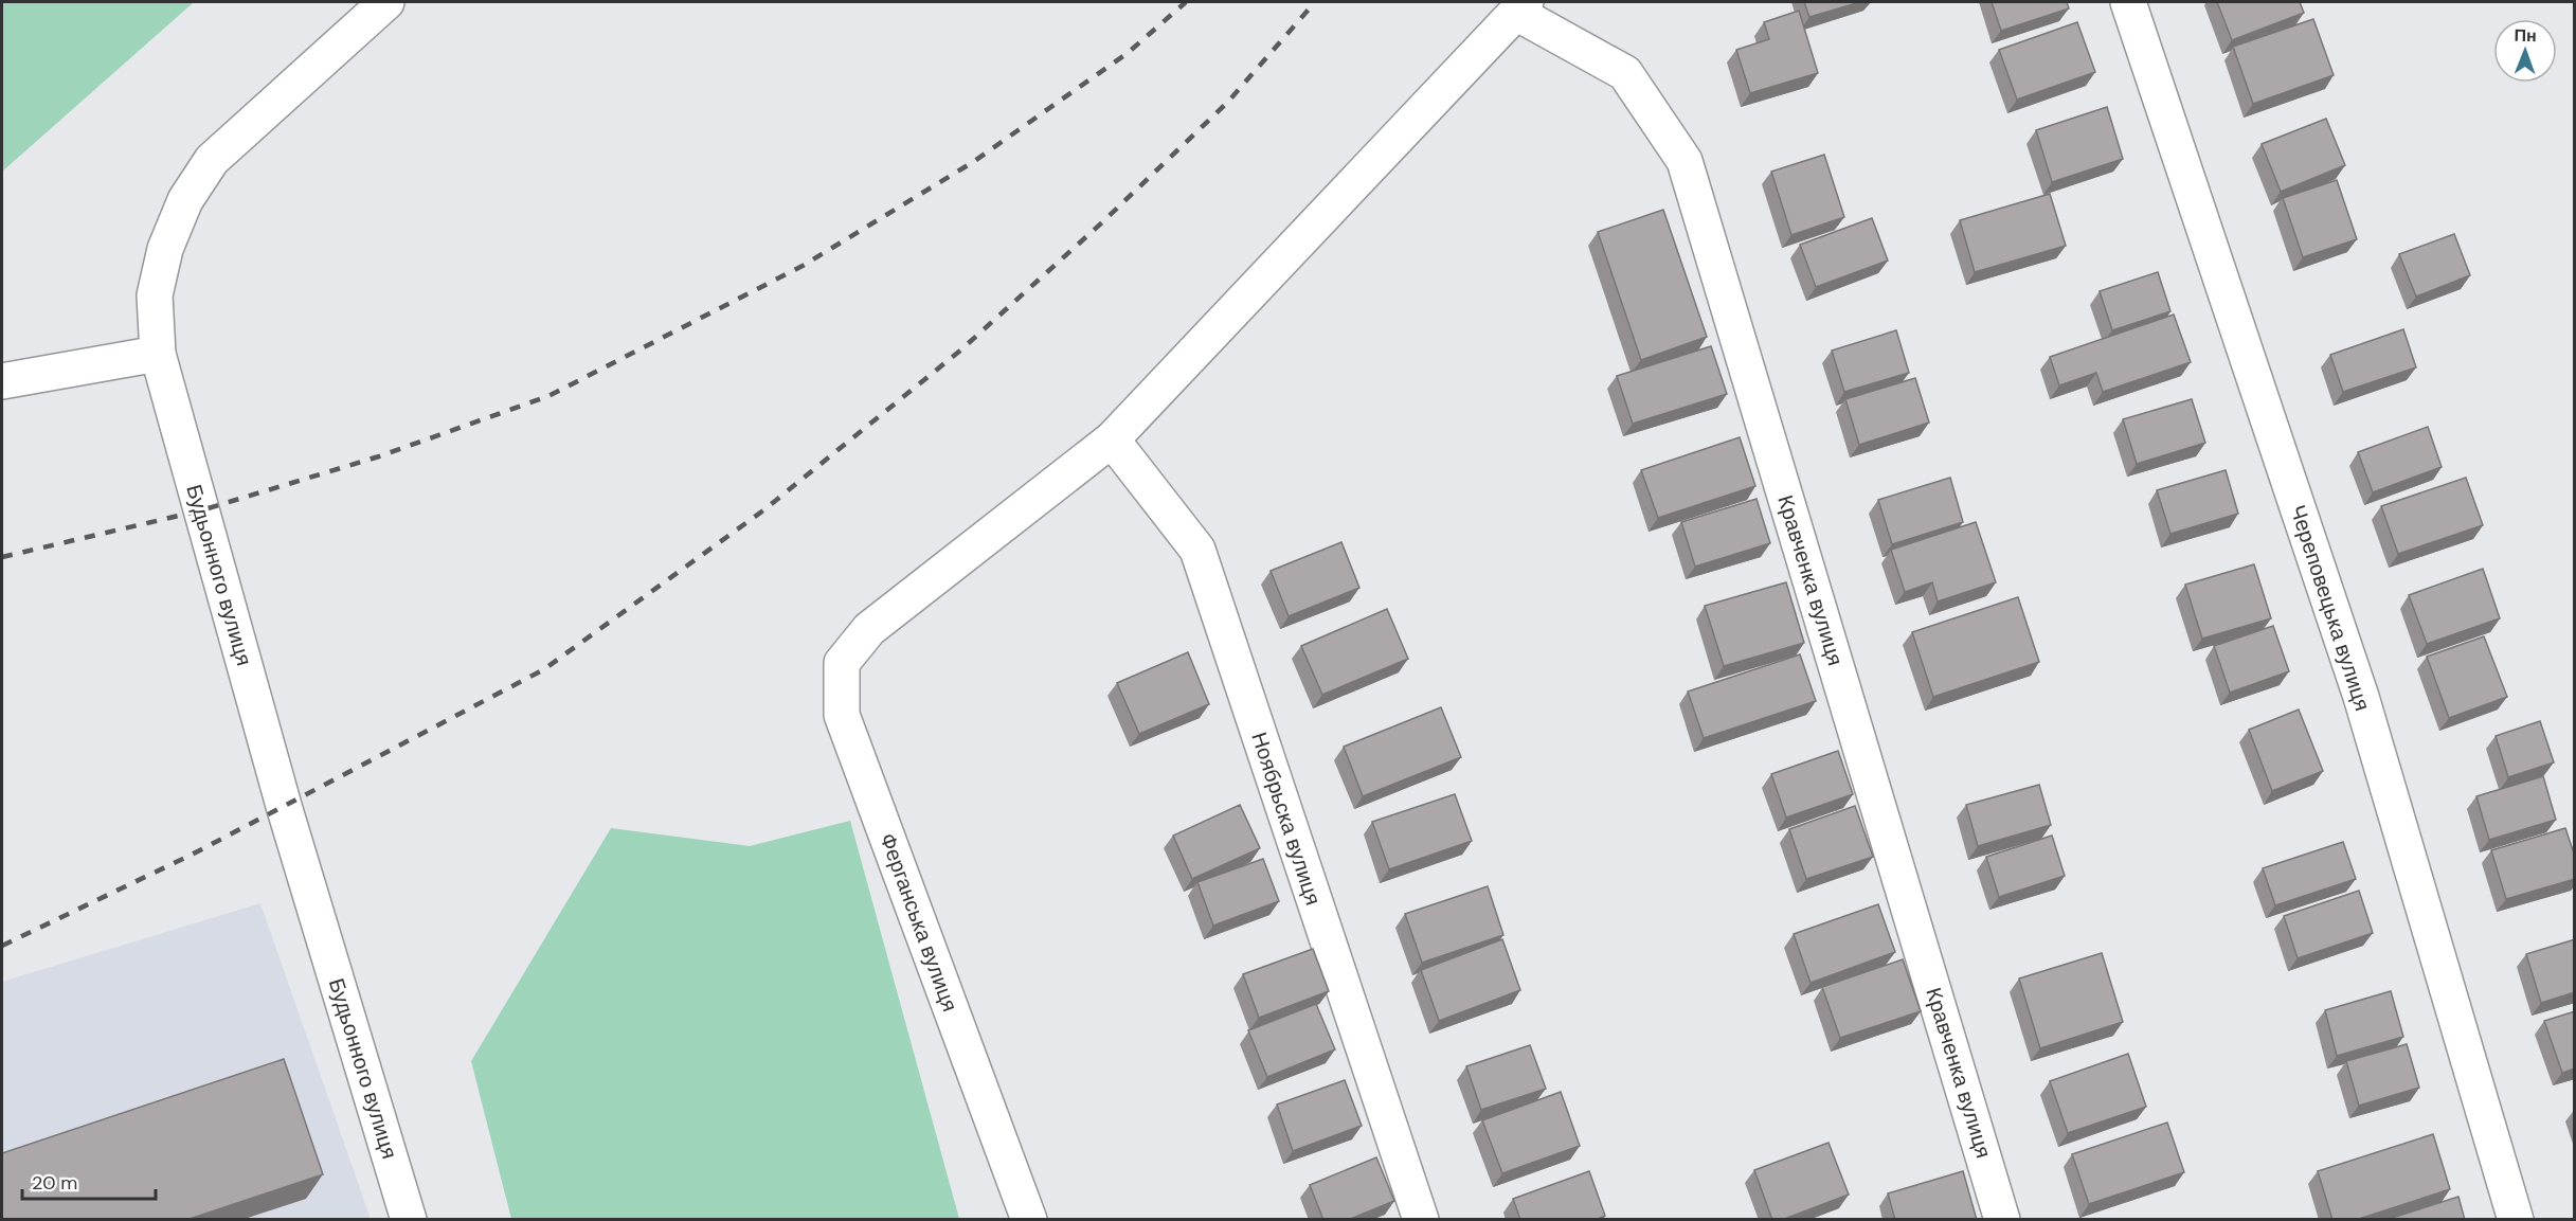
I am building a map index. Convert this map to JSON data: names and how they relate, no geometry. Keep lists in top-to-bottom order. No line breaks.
{"streets":{"street":["Будьонного вулиця","Кравченка вулиця","Череповецька вулиця","Ноябрьска вулиця","Ферганська вулиця"]},"crossings":[["Кравченка вулиця","Ферганська вулиця"],["Ноябрьска вулиця","Ферганська вулиця"]],"scale_bar":"20 m","north":"top"}
